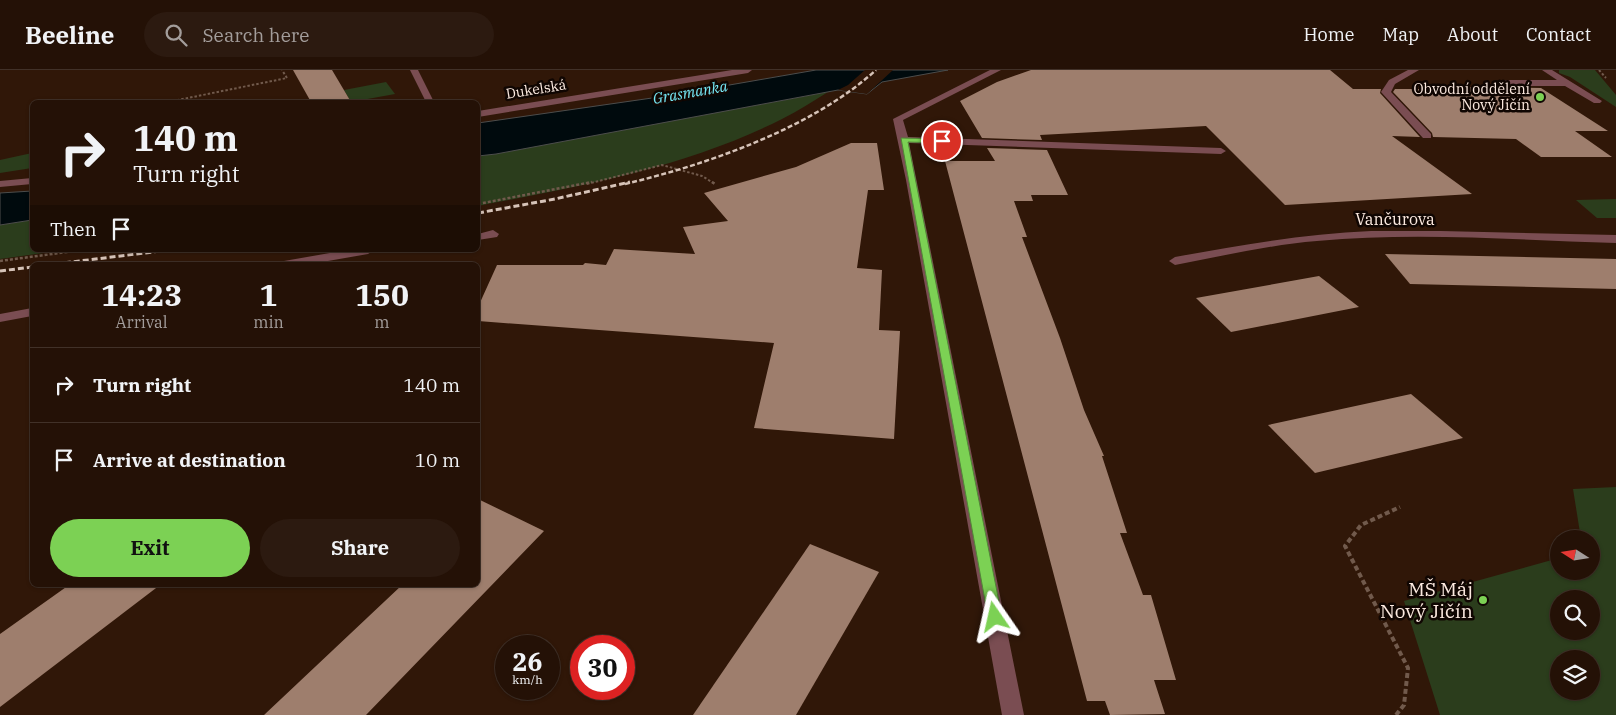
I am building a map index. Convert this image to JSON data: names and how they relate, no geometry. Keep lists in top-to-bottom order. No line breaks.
{"streets":{"street":["Dukelská","Vančurova"]},"water":["Grasmanka"],"places":["Obvodní oddělení Nový Jičín","MŠ Máj Nový Jičín"],"north":"left","page":{"header":"Beeline","search":"Search here","nav":["Home","Map","About","Contact"],"turn":["140 m","Turn right"],"then":"Then","eta":["14:23","Arrival","1","min","150","m"],"list":[{"name":"Turn right","value":"140 m"},{"name":"Arrive at destination","value":"10 m"}],"buttons":["Exit","Share"],"speed":"26 km/h","limit":"30"}}
